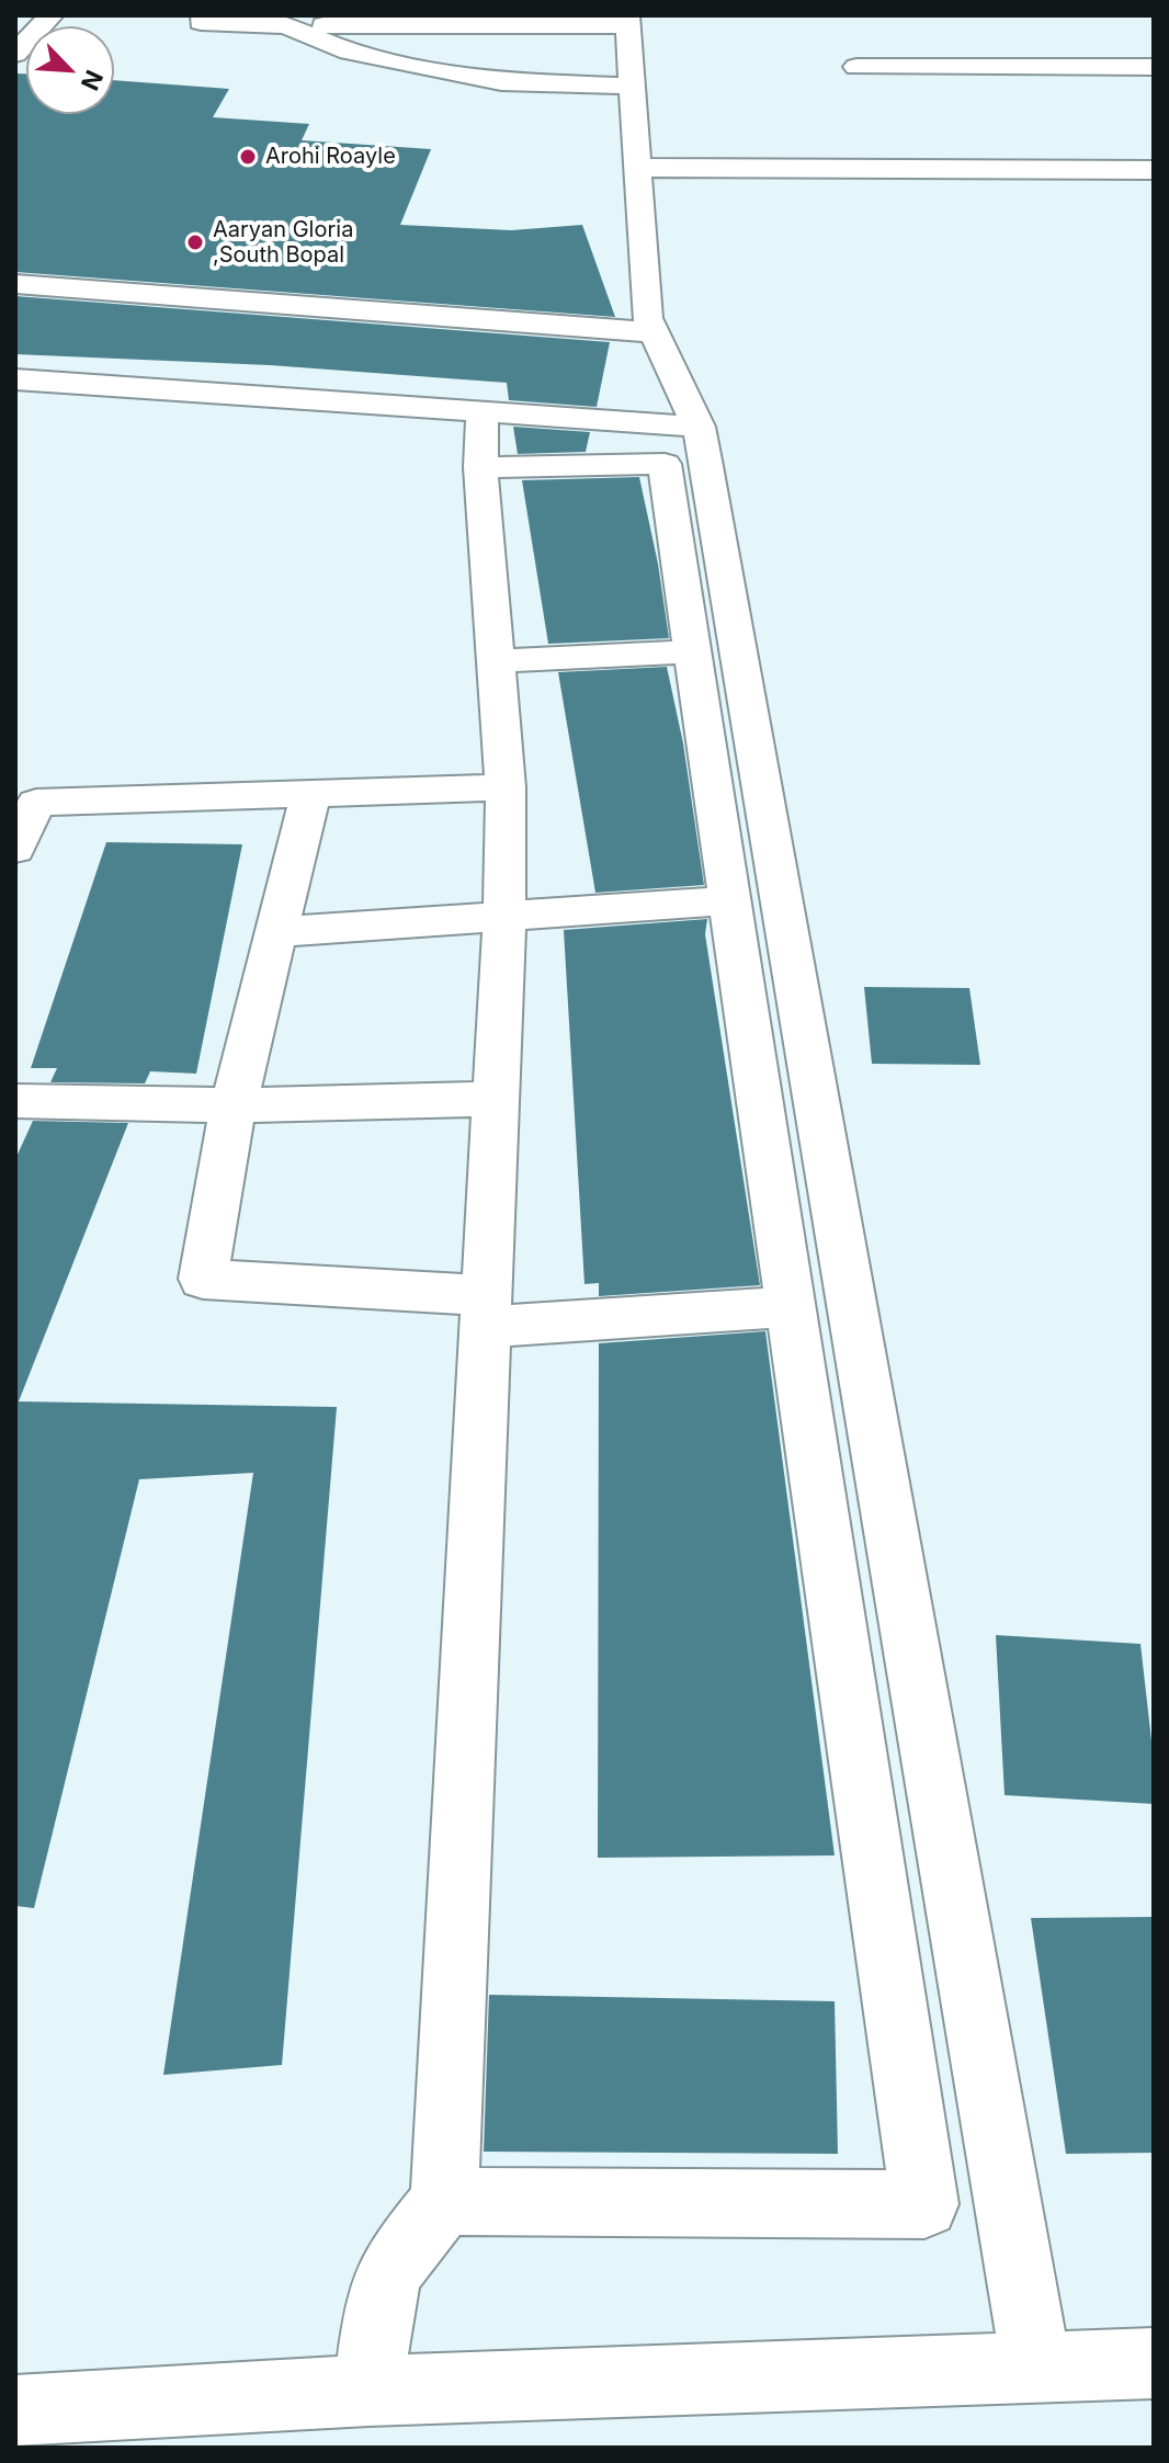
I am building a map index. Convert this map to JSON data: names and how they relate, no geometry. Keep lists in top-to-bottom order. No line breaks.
{"places":["Arohi Roayle","Aaryan Gloria ,South Bopal"],"north":"bottom right"}
